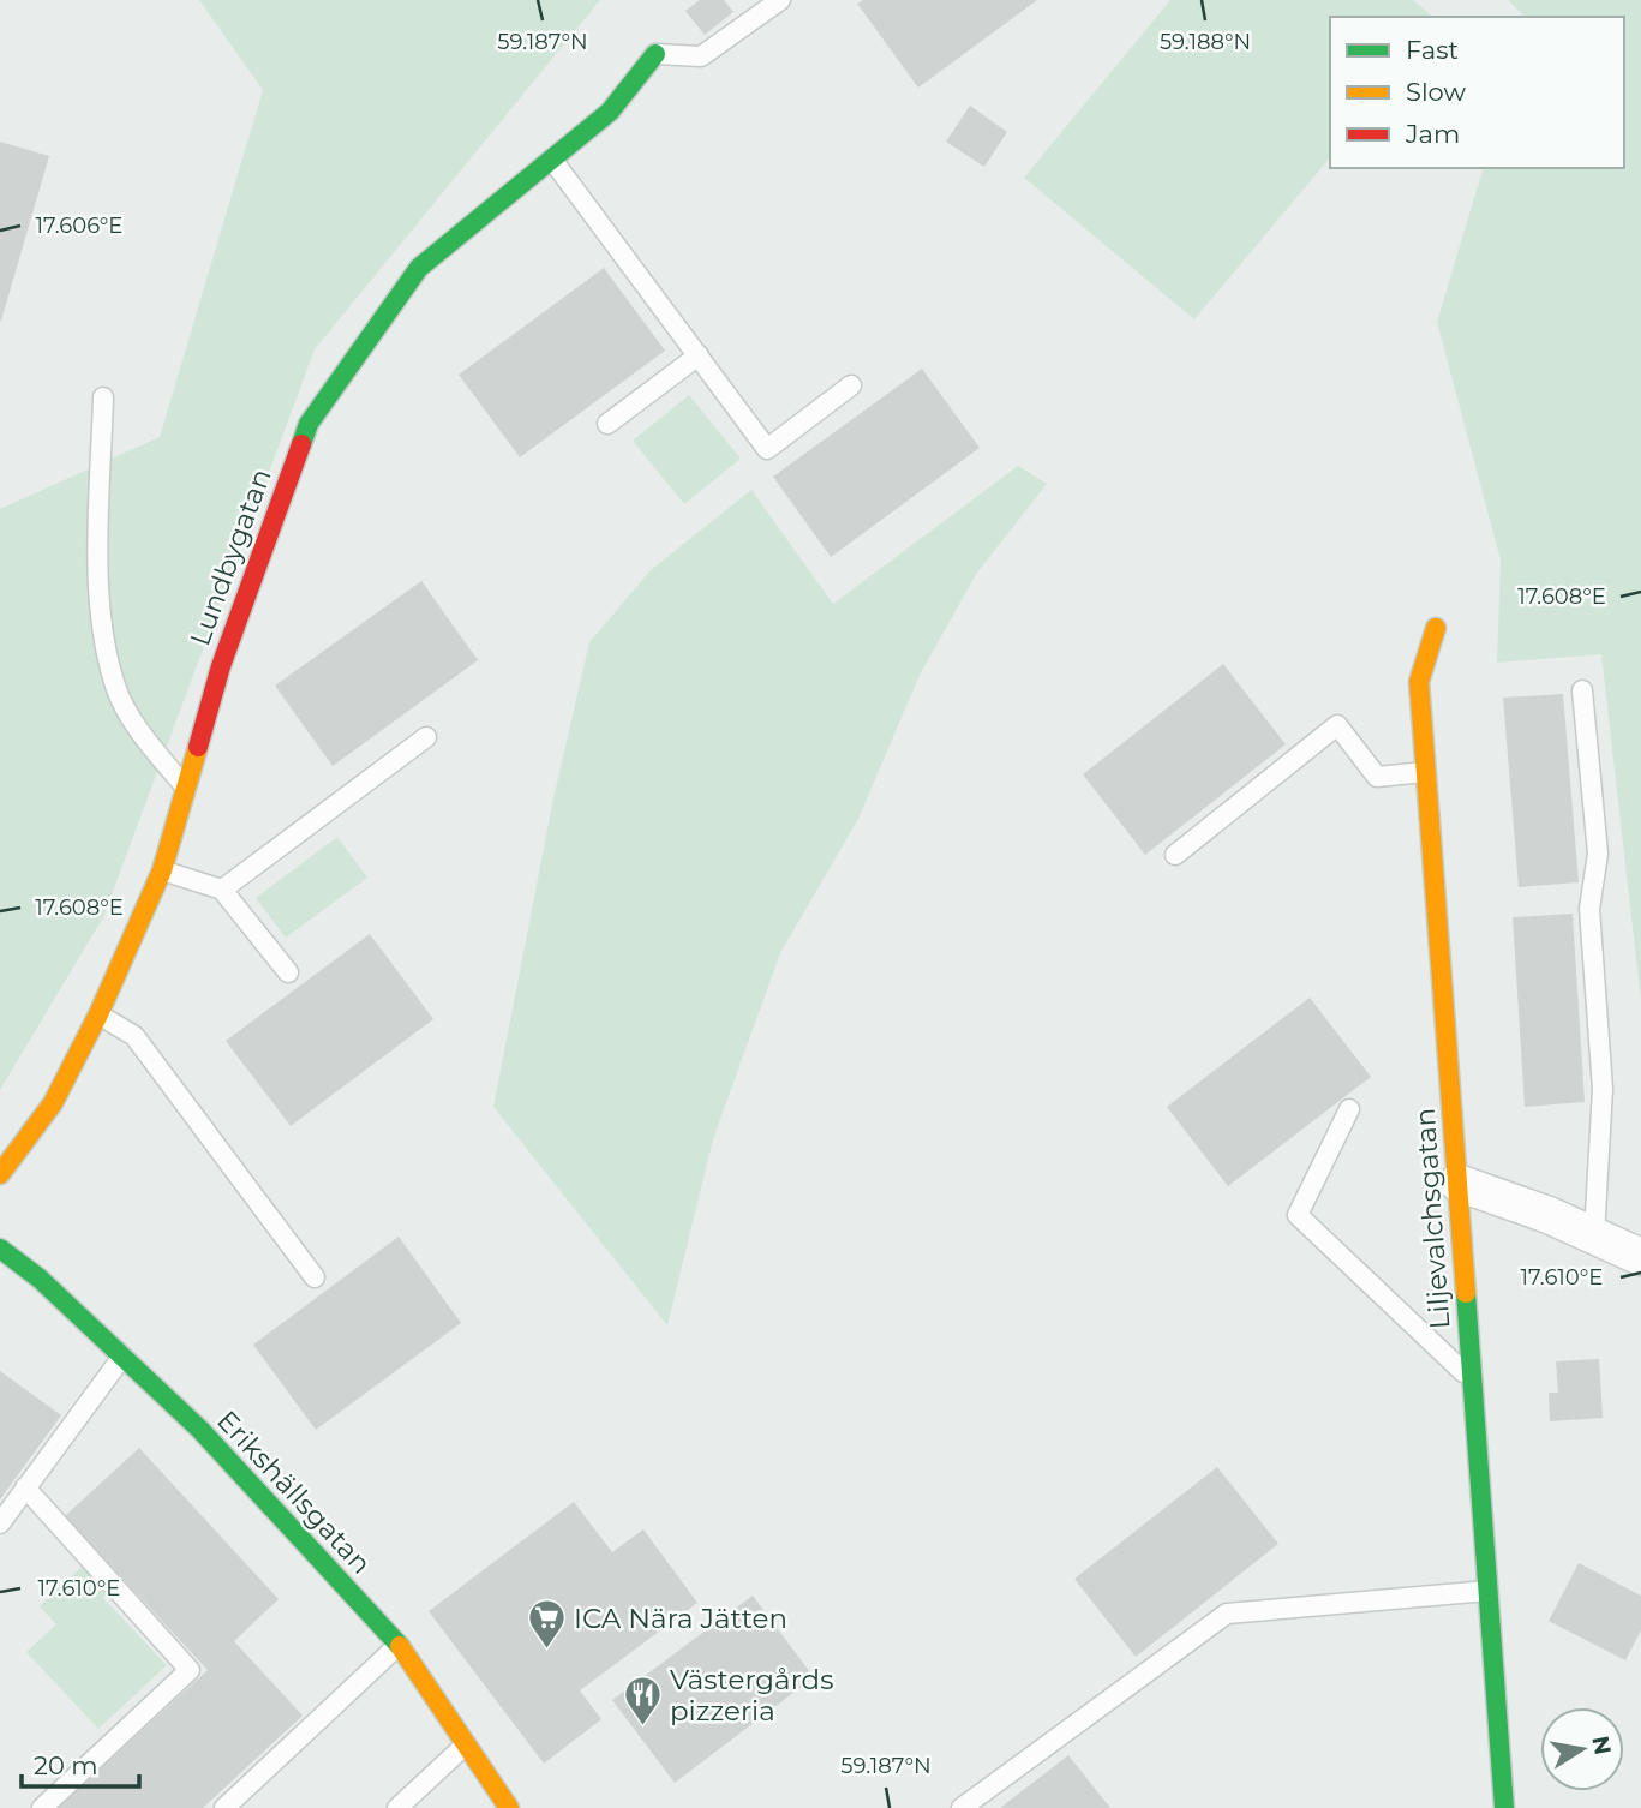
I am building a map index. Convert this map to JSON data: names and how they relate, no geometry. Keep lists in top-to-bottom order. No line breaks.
{"streets":{"street":["Lundbygatan","Liljevalchsgatan","Erikshällsgatan"]},"places":{"supermarket":["ICA Nära Jätten"],"restaurant":["Västergårds pizzeria"]},"legend":["Fast","Slow","Jam"],"scale_bar":"20 m","north":"right","coordinates":["59.187°N","59.188°N","17.606°E","17.608°E","17.610°E"]}
